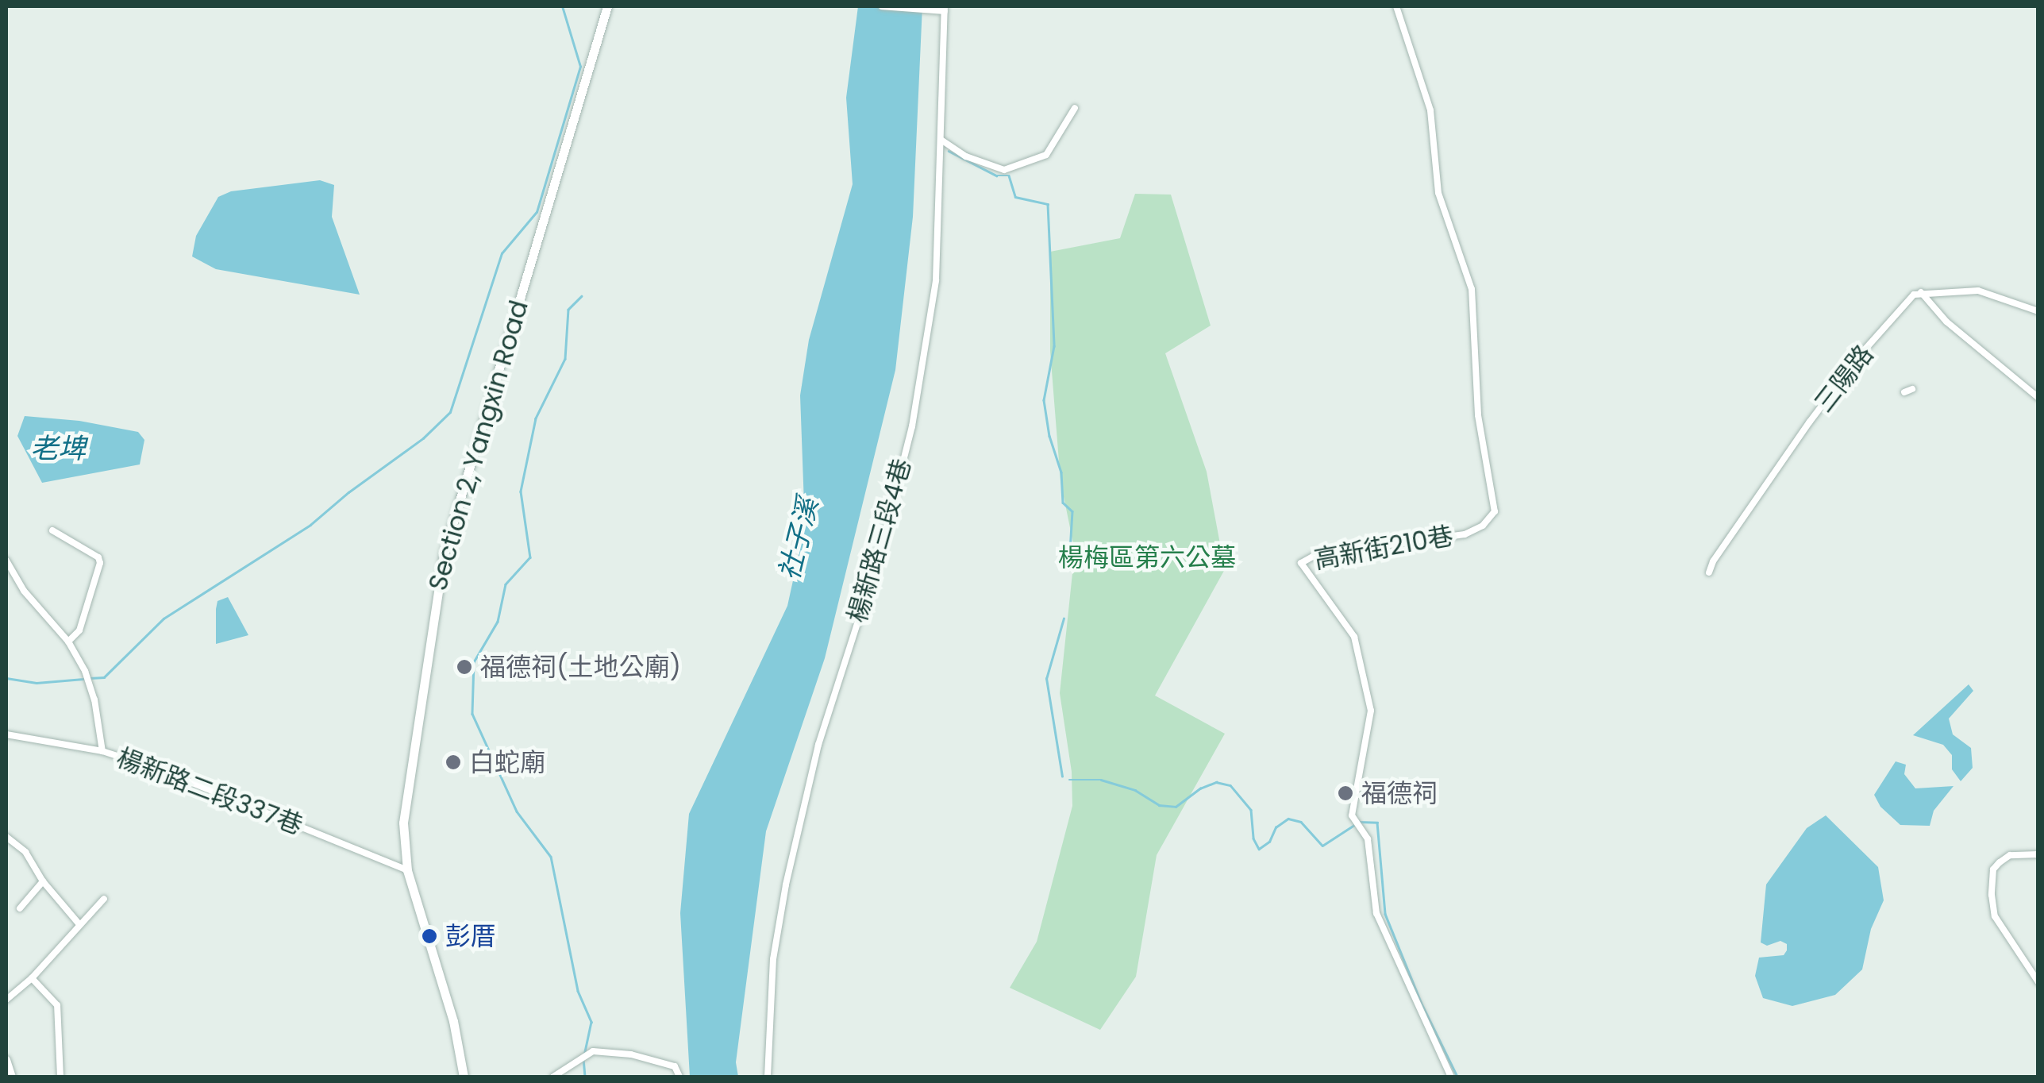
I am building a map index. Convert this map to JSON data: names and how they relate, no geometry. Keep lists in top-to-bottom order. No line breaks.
{"streets":{"main road":["Section 2, Yangxin Road"],"street":["三陽路","楊新路三段4巷","高新街210巷","楊新路二段337巷"]},"crossings":[["Section 2, Yangxin Road","楊新路二段337巷"]],"water":["老埤","社子溪"],"parks":["楊梅區第六公墓"],"places":["福德祠(土地公廟)","白蛇廟","福德祠","彭厝"]}
